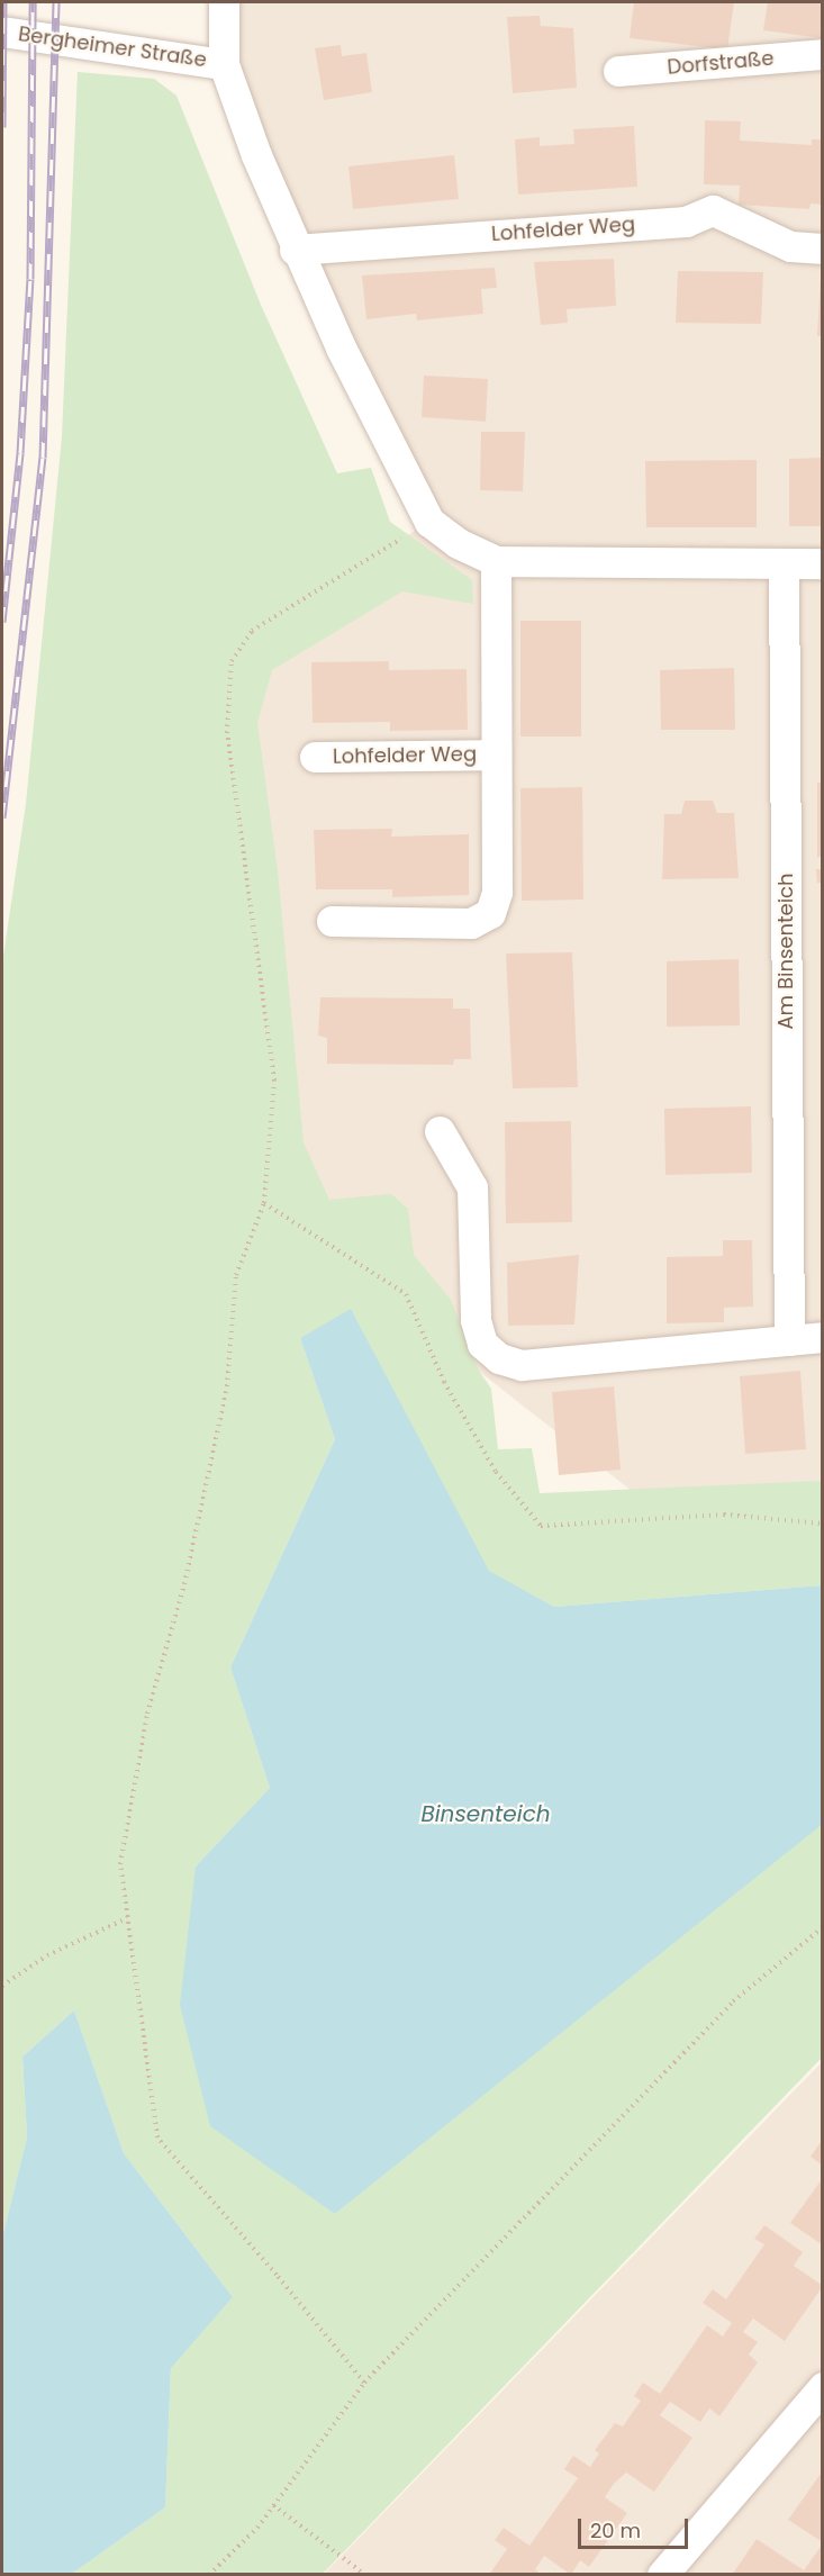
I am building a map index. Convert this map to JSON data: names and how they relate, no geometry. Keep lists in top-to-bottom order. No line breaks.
{"streets":{"street":["Bergheimer Straße","Dorfstraße","Lohfelder Weg","Am Binsenteich"]},"water":["Binsenteich"],"scale_bar":"20 m"}
